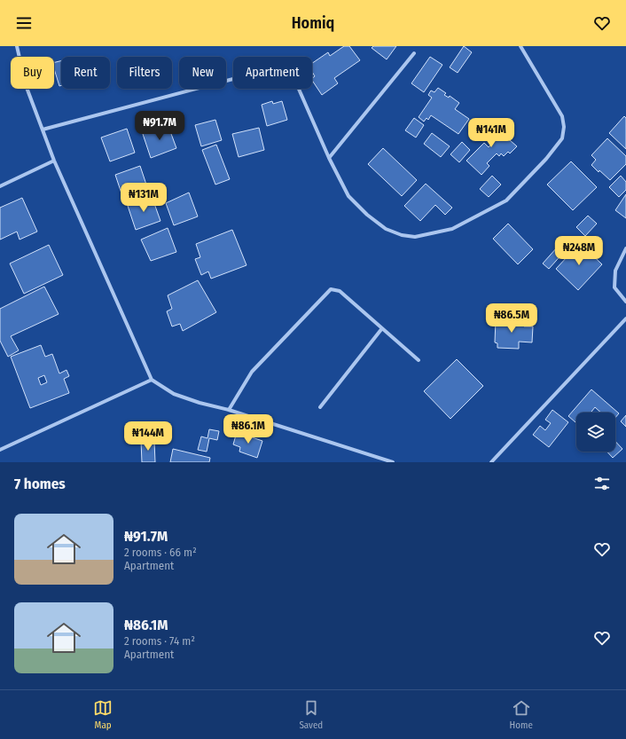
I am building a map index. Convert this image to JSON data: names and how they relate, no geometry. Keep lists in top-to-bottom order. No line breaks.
{"page":{"header":"Homiq","chip":["Buy","Rent","Filters","New","Apartment"],"price":["₦91.7M","₦141M","₦131M","₦248M","₦86.5M","₦86.1M","₦144M"],"heading":"7 homes","list":[{"name":"₦91.7M","note":"2 rooms · 66 m² · Apartment"},{"name":"₦86.1M","note":"2 rooms · 74 m² · Apartment"}],"tabs":["Map","Saved","Home"]}}
